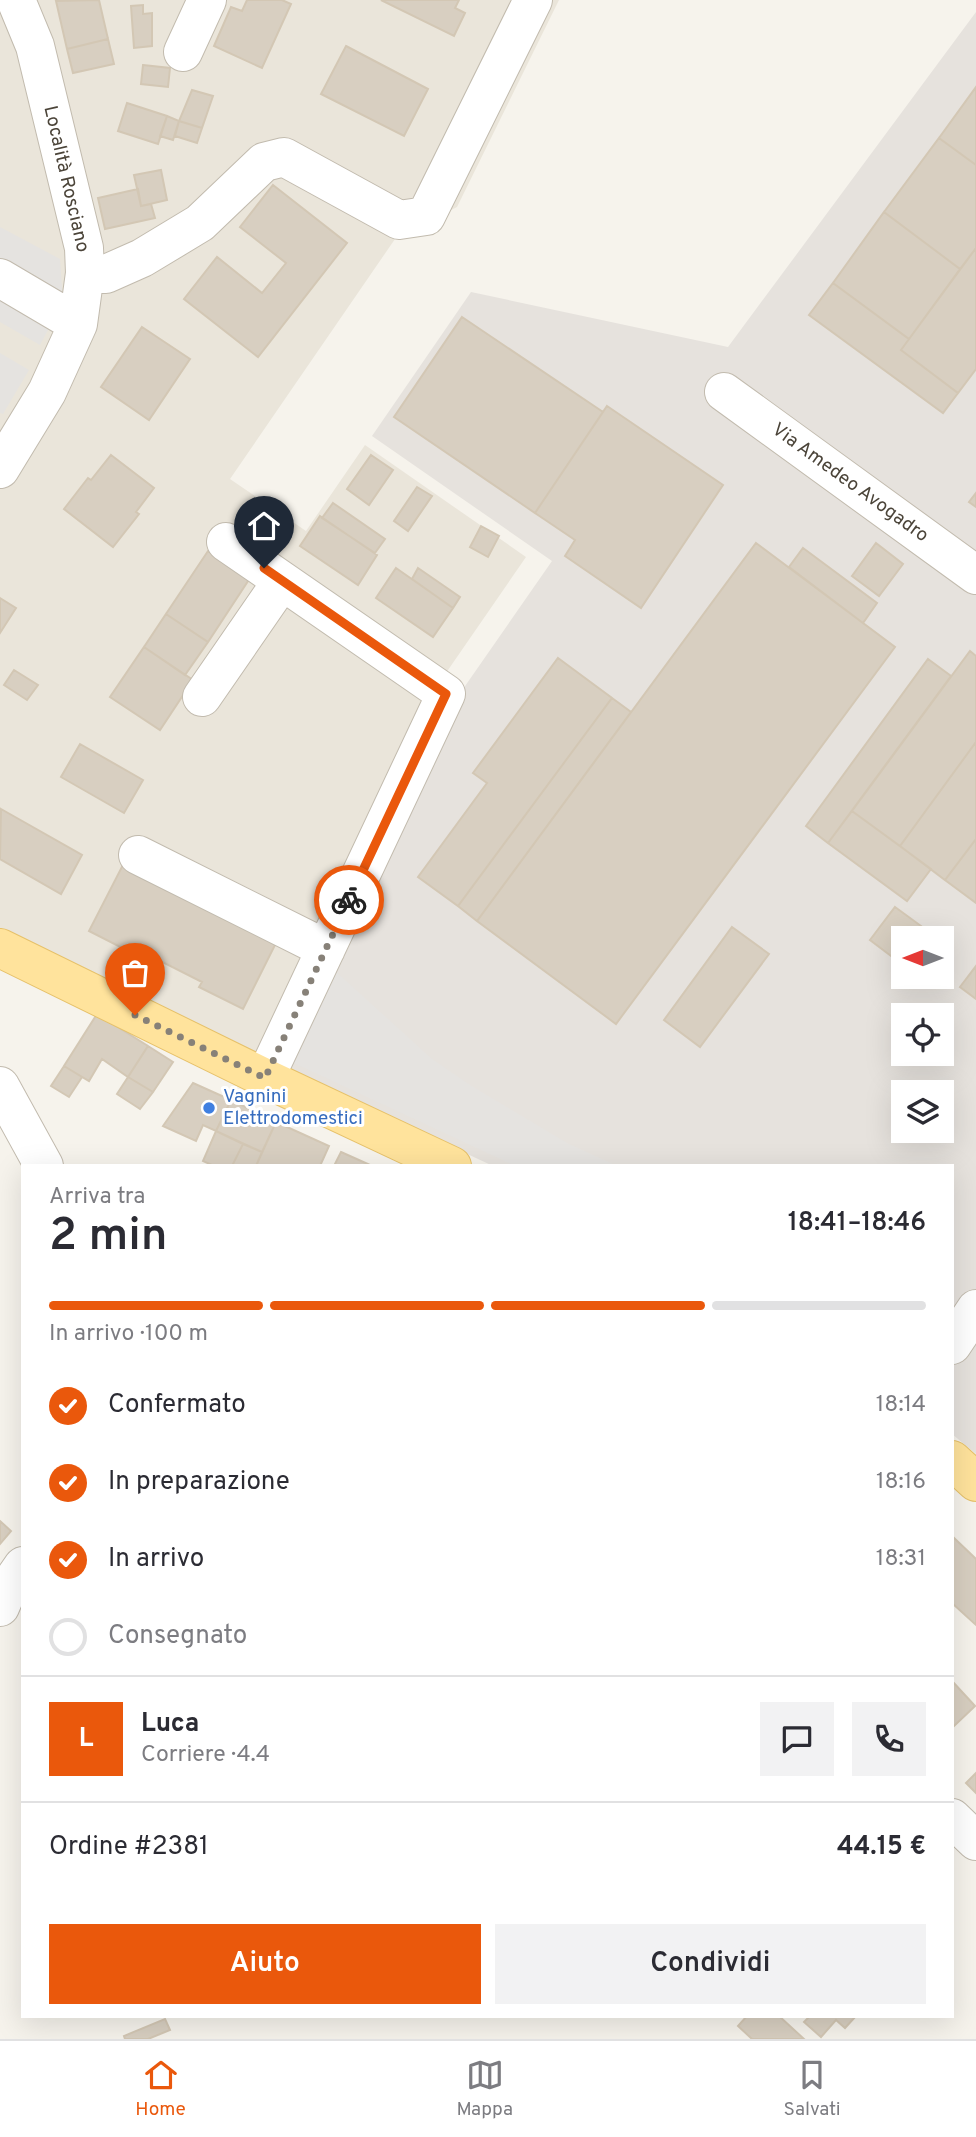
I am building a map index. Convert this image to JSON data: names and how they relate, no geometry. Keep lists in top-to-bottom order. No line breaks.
{"streets":{"street":["Località Rosciano","Via Amedeo Avogadro"]},"places":["Vagnini Elettrodomestici"],"north":"left","page":{"heading":["2 min","Arriva tra","18:41–18:46"],"panel":["Luca","Corriere · 4.4","Ordine #2381","44.15 €"],"bar":"In arrivo · 100 m","list":[["Confermato","18:14"],["In preparazione","18:16"],["In arrivo","18:31"],"Consegnato"],"round":"L","buttons":["Aiuto","Condividi"],"tabs":["Home","Mappa","Salvati"]}}
